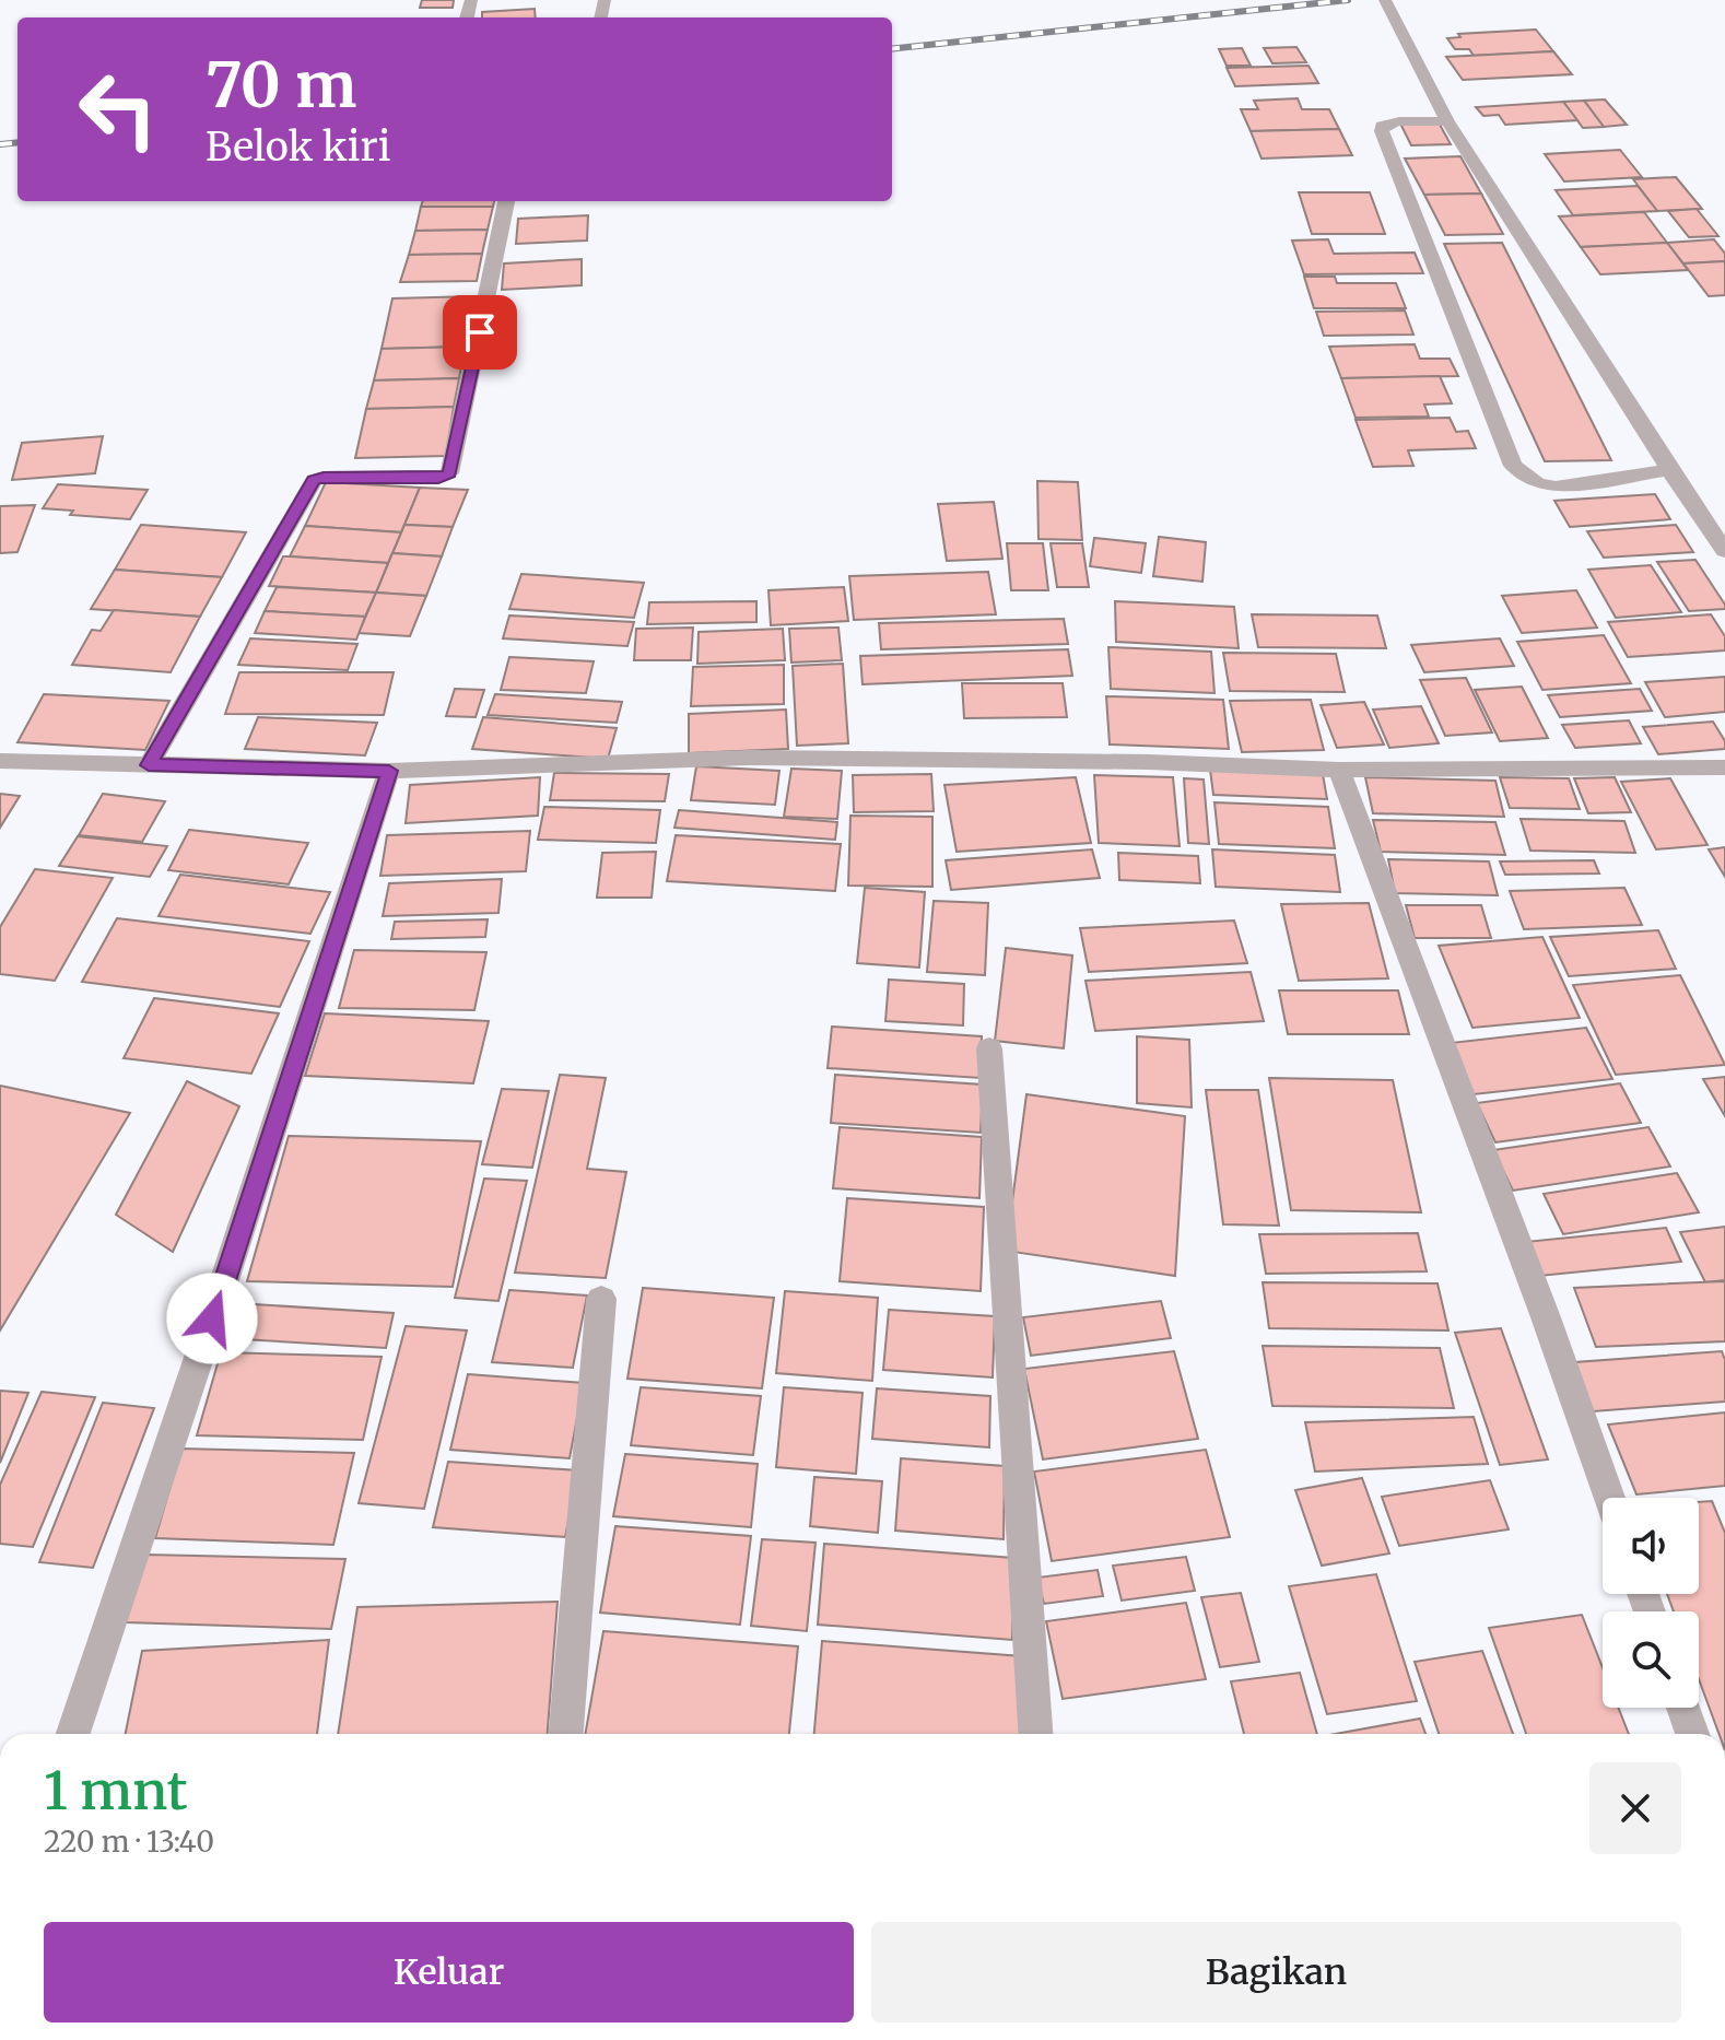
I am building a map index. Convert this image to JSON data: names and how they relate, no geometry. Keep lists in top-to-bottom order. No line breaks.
{"page":{"turn":["70 m","Belok kiri"],"heading":["1 mnt","220 m · 13:40"],"buttons":["Keluar","Bagikan"]}}
